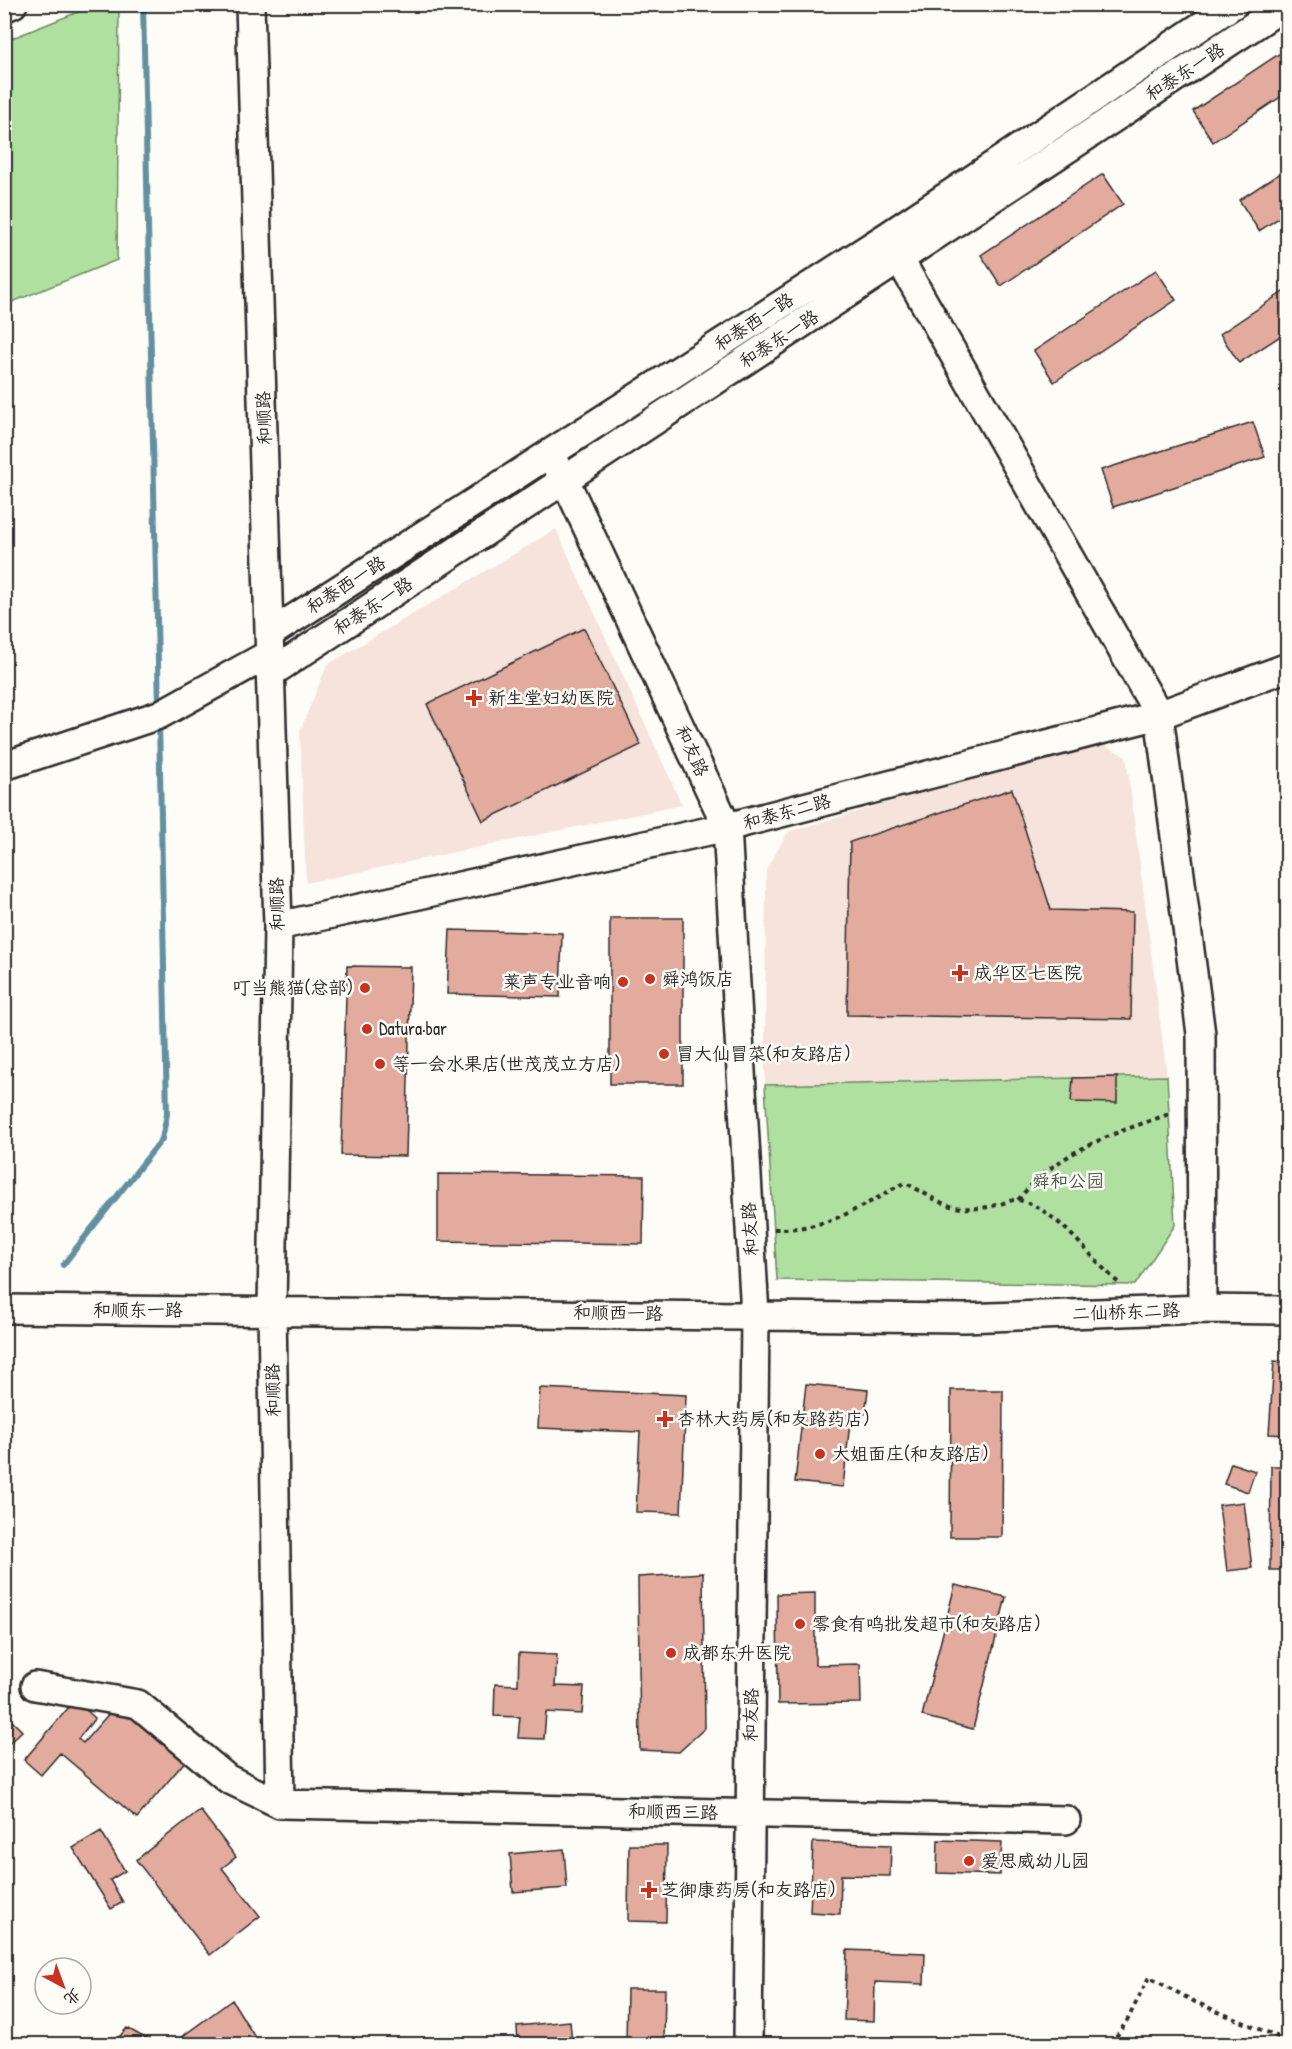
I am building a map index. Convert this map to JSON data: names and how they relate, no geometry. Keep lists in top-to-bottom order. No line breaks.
{"streets":{"street":["和泰东一路","和泰西一路","和顺路","和友路","和泰东二路","和顺东一路","二仙桥东二路","和顺西一路","和顺西三路"]},"crossings":[["和泰东一路","和泰西一路"],["和泰东一路","和顺路"],["和泰东一路","和友路"],["和泰西一路","和顺路"],["和泰西一路","和友路"],["和顺路","和泰东二路"],["和顺路","和顺东一路"],["和顺路","和顺西一路"],["和顺路","和顺西三路"],["和友路","和泰东二路"],["和友路","和顺西一路"],["和友路","和顺西三路"],["和顺东一路","和顺西一路"],["二仙桥东二路","和顺西一路"]],"parks":["舜和公园"],"places":{"health":["新生堂妇幼医院","成华区七医院","杏林大药房(和友路药店)","芝御康药房(和友路店)"],"other":["舜鸿饭店","莱声专业音响","叮当熊猫(总部)","Datura·bar","冒大仙冒菜(和友路店)","等一会水果店(世茂茂立方店)","大姐面庄(和友路店)","零食有鸣批发超市(和友路店)","成都东升医院","爱思威幼儿园"]},"north":"bottom right"}
